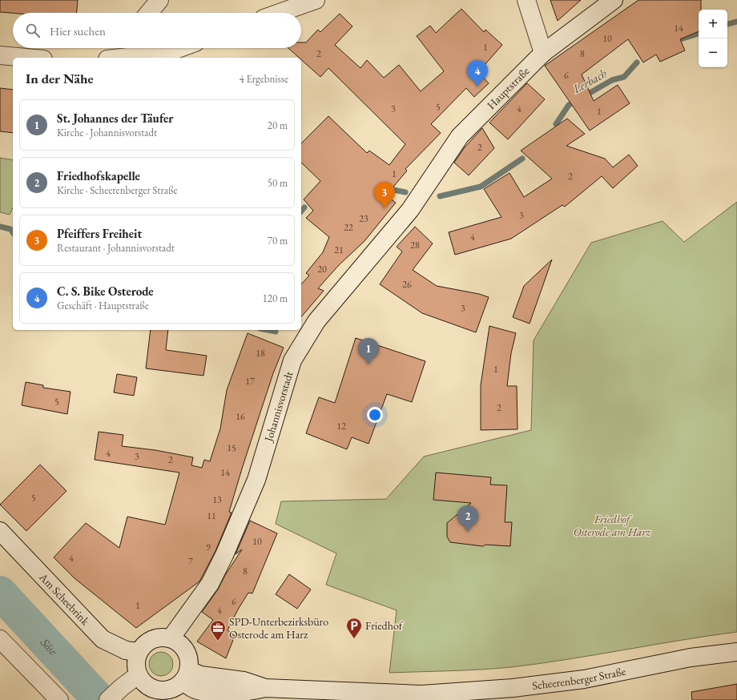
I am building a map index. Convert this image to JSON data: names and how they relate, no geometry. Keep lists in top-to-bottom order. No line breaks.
{"streets":{"street":["Hauptstraße","Johannisvorstadt","Am Scheebrink","Scheerenberger Straße"]},"crossings":[["Hauptstraße","Johannisvorstadt"],["Johannisvorstadt","Am Scheebrink"],["Johannisvorstadt","Scheerenberger Straße"],["Am Scheebrink","Scheerenberger Straße"]],"water":["Lerbach","Söse"],"parks":["Friedhof Osterode am Harz"],"places":{"parking":["Friedhof"],"office":["SPD-Unterbezirksbüro Osterode am Harz"]},"house_numbers":["14","10","1","2","8","6","5","3","4","1","2","1","2","3","23","22","4","28","21","20","26","3","18","1","17","5","2","16","12","15","4","3","2","14","5","13","11","10","9","4","7","8","6","1","4"],"page":{"map_buttons":["+","−"],"search":"Hier suchen","heading":["In der Nähe","4 Ergebnisse"],"pins":["4","3","1","2"],"list":[{"mark":"1","name":"St. Johannes der Täufer","note":"Kirche · Johannisvorstadt","value":"20 m"},{"mark":"2","name":"Friedhofskapelle","note":"Kirche · Scheerenberger Straße","value":"50 m"},{"mark":"3","name":"Pfeiffers Freiheit","note":"Restaurant · Johannisvorstadt","value":"70 m"},{"mark":"4","name":"C. S. Bike Osterode","note":"Geschäft · Hauptstraße","value":"120 m"}]}}
